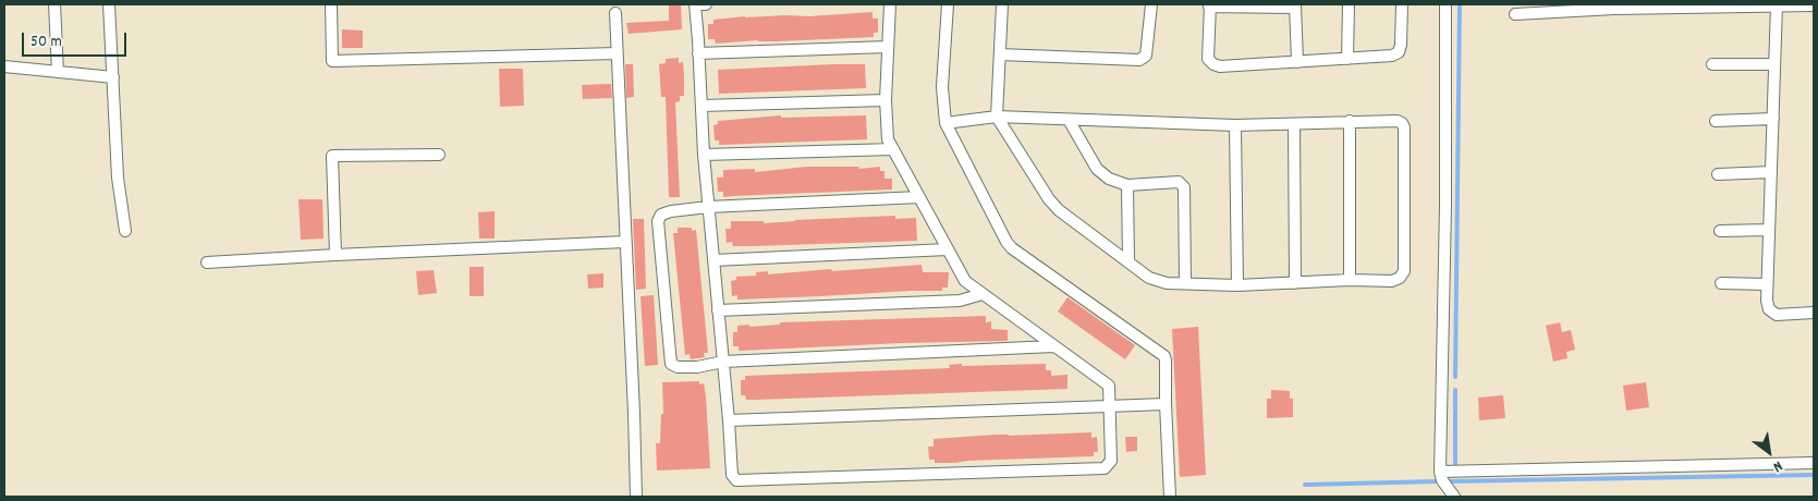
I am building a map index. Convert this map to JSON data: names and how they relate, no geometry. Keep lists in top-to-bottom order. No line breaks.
{"scale_bar":"50 m","north":"bottom right"}
